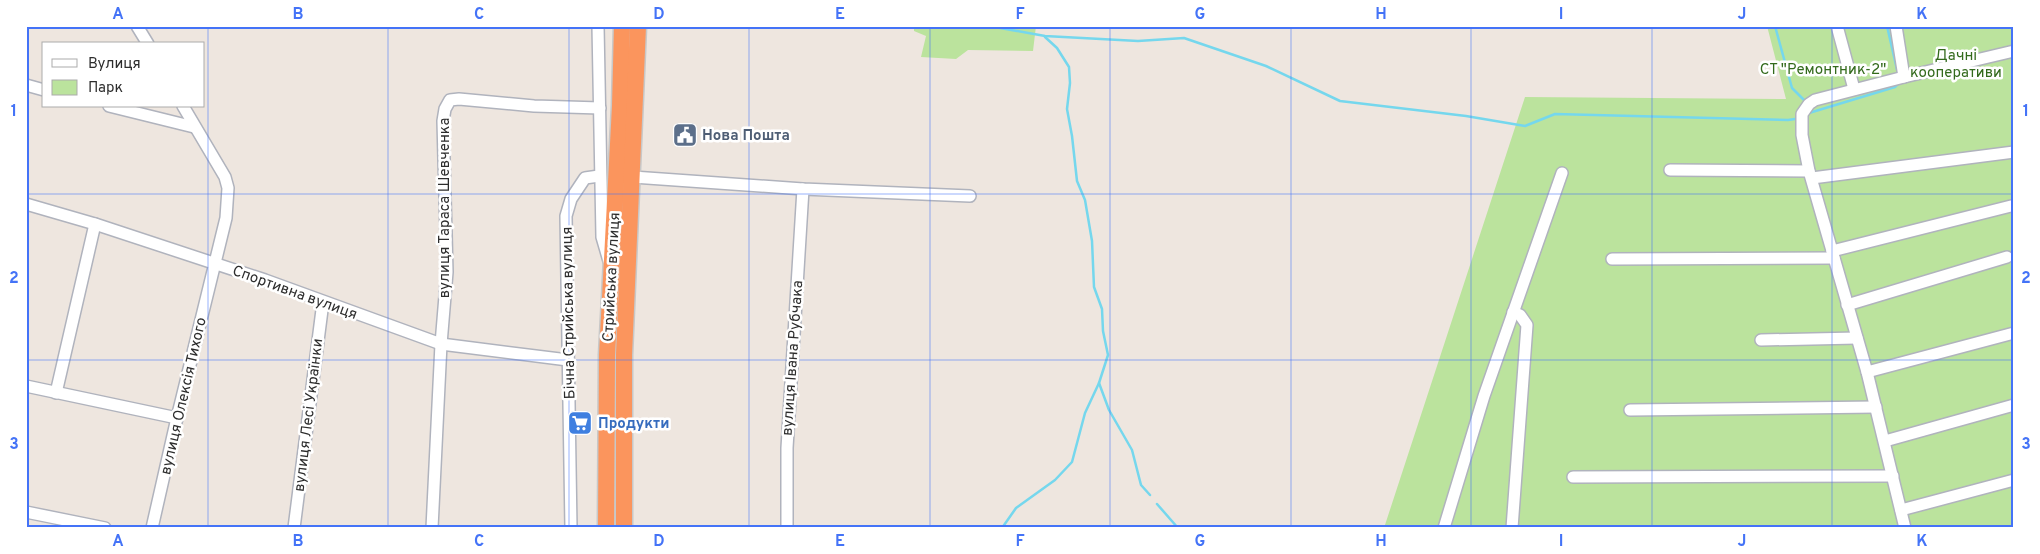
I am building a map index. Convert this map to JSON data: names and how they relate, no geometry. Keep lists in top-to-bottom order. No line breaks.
{"streets":{"highway":["Стрийська вулиця"],"street":["вулиця Тараса Шевченка","Спортивна вулиця","Бічна Стрийська вулиця","вулиця Івана Рубчака","вулиця Олексія Тихого","вулиця Лесі Українки"]},"crossings":[["вулиця Тараса Шевченка","Спортивна вулиця"],["Спортивна вулиця","Бічна Стрийська вулиця"],["Спортивна вулиця","вулиця Олексія Тихого"],["Спортивна вулиця","вулиця Лесі Українки"]],"parks":["Дачні кооперативи","СТ \"Ремонтник-2\""],"places":{"public building":["Нова Пошта"],"supermarket":["Продукти"]},"legend":["Вулиця","Парк"],"grid":{"columns":["A","B","C","D","E","F","G","H","I","J","K"],"rows":["1","2","3"]}}
